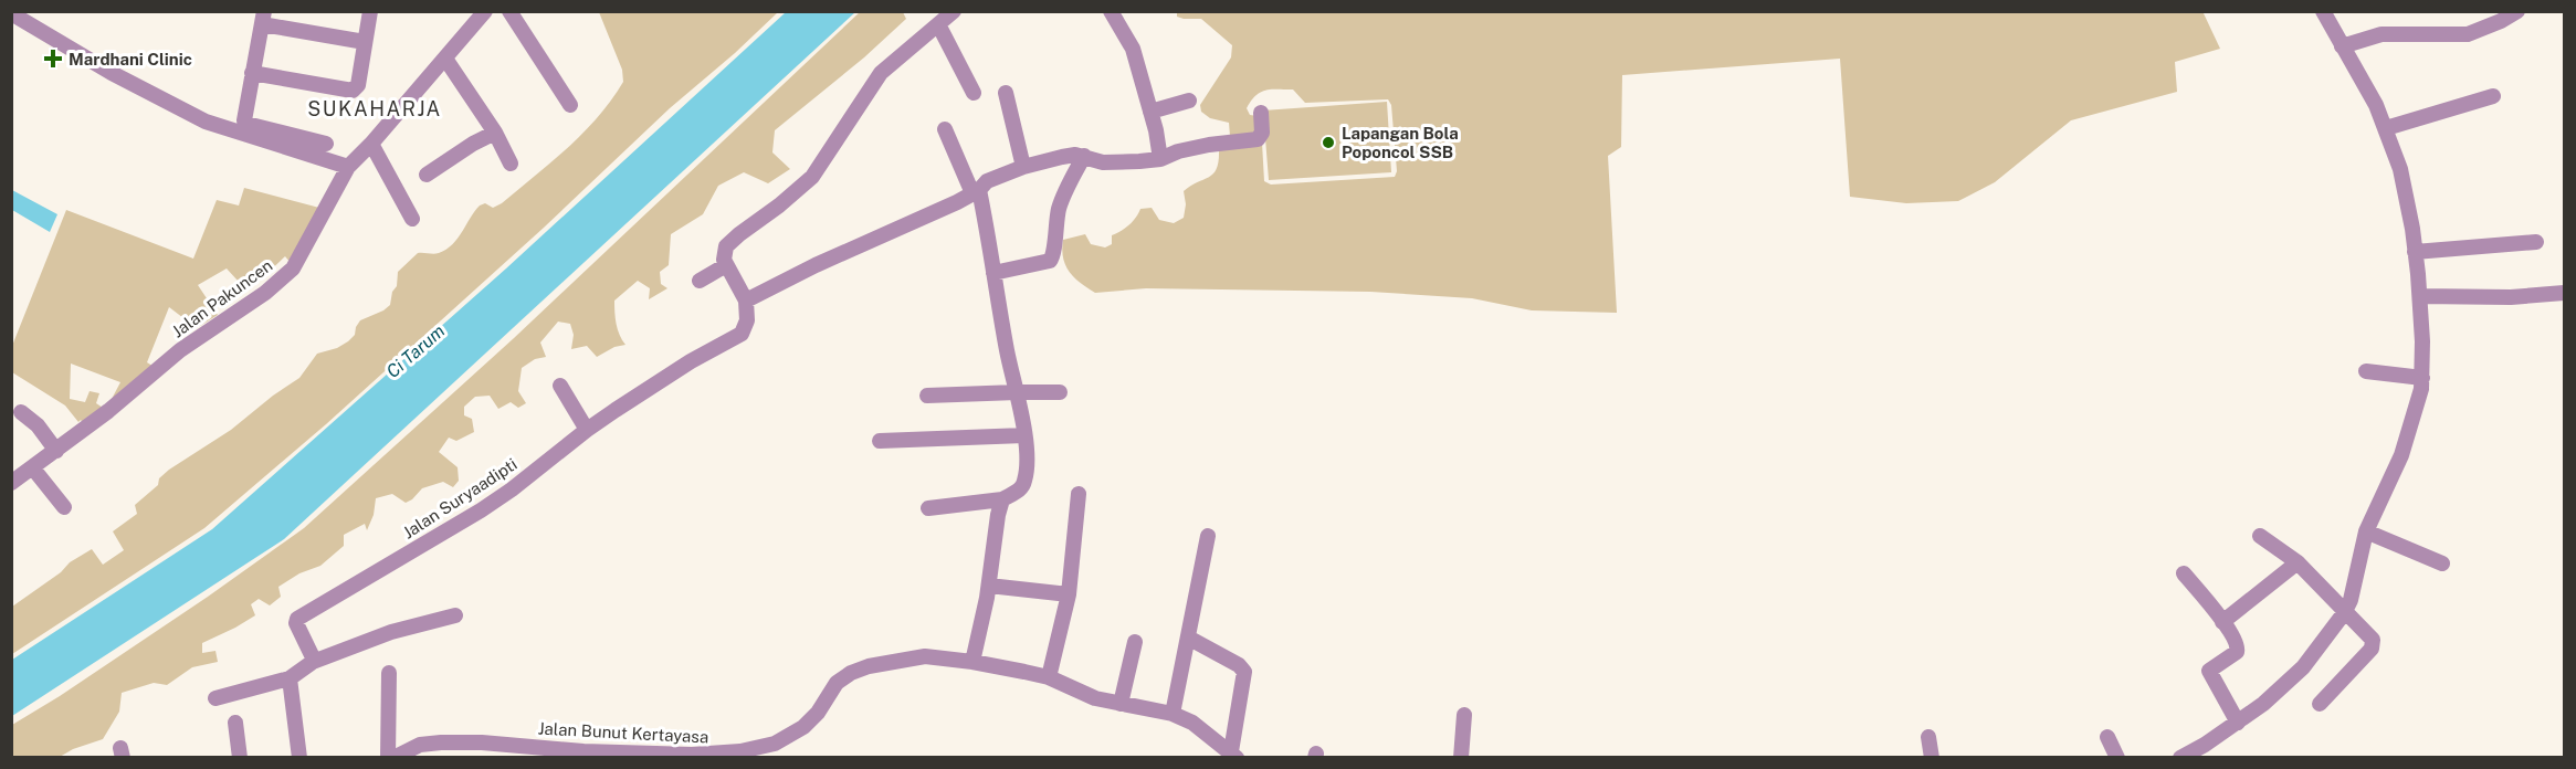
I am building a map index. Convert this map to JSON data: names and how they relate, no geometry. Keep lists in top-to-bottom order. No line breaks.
{"streets":{"street":["Jalan Pakuncen","Jalan Suryaadipti","Jalan Bunut Kertayasa"]},"districts":["SUKAHARJA"],"water":["Ci Tarum"],"places":{"health":["Mardhani Clinic"],"other":["Lapangan Bola Poponcol SSB"]}}
